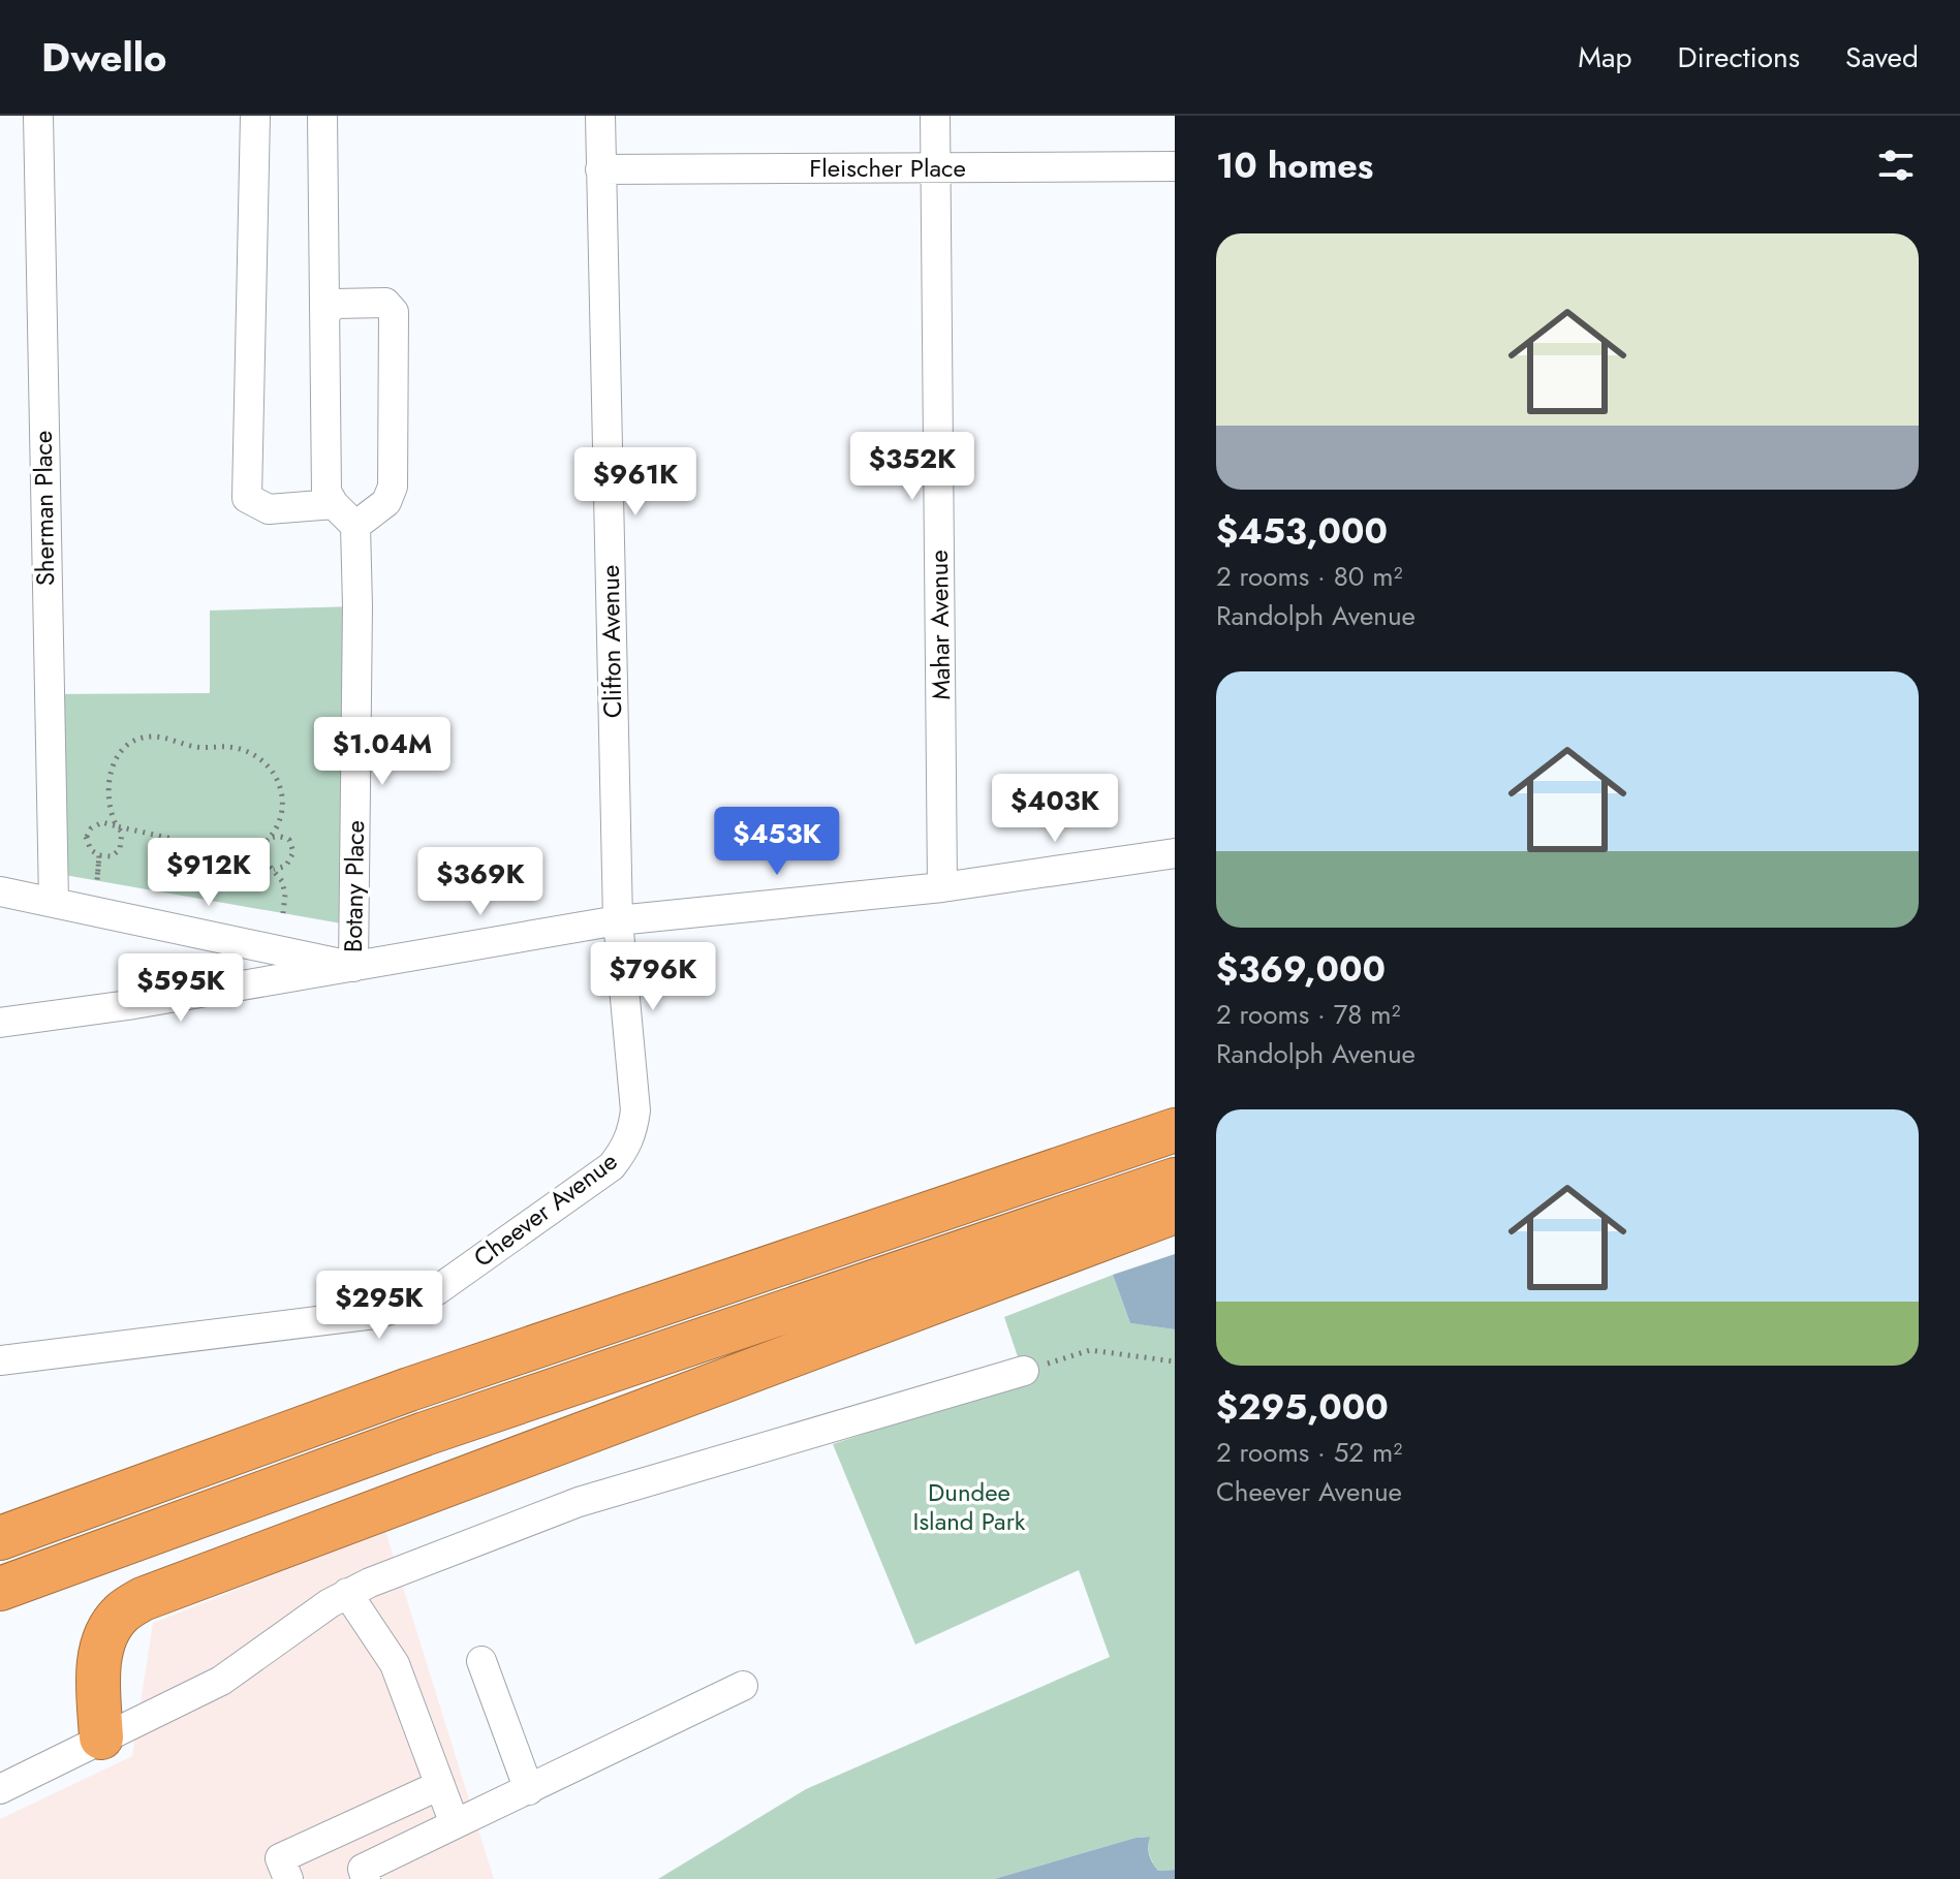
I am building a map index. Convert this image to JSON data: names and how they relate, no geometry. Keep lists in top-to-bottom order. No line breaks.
{"streets":{"street":["Fleischer Place","Sherman Place","Mahar Avenue","Clifton Avenue","Botany Place","Cheever Avenue"]},"crossings":[["Fleischer Place","Mahar Avenue"],["Fleischer Place","Clifton Avenue"],["Clifton Avenue","Cheever Avenue"]],"parks":["Dundee Island Park"],"page":{"header":"Dwello","nav":["Map","Directions","Saved"],"heading":"10 homes","list":[{"name":"$453,000","note":"2 rooms · 80 m² · Randolph Avenue"},{"name":"$369,000","note":"2 rooms · 78 m² · Randolph Avenue"},{"name":"$295,000","note":"2 rooms · 52 m² · Cheever Avenue"}],"price":["$352K","$961K","$1.04M","$403K","$453K","$912K","$369K","$796K","$595K","$295K"]}}
